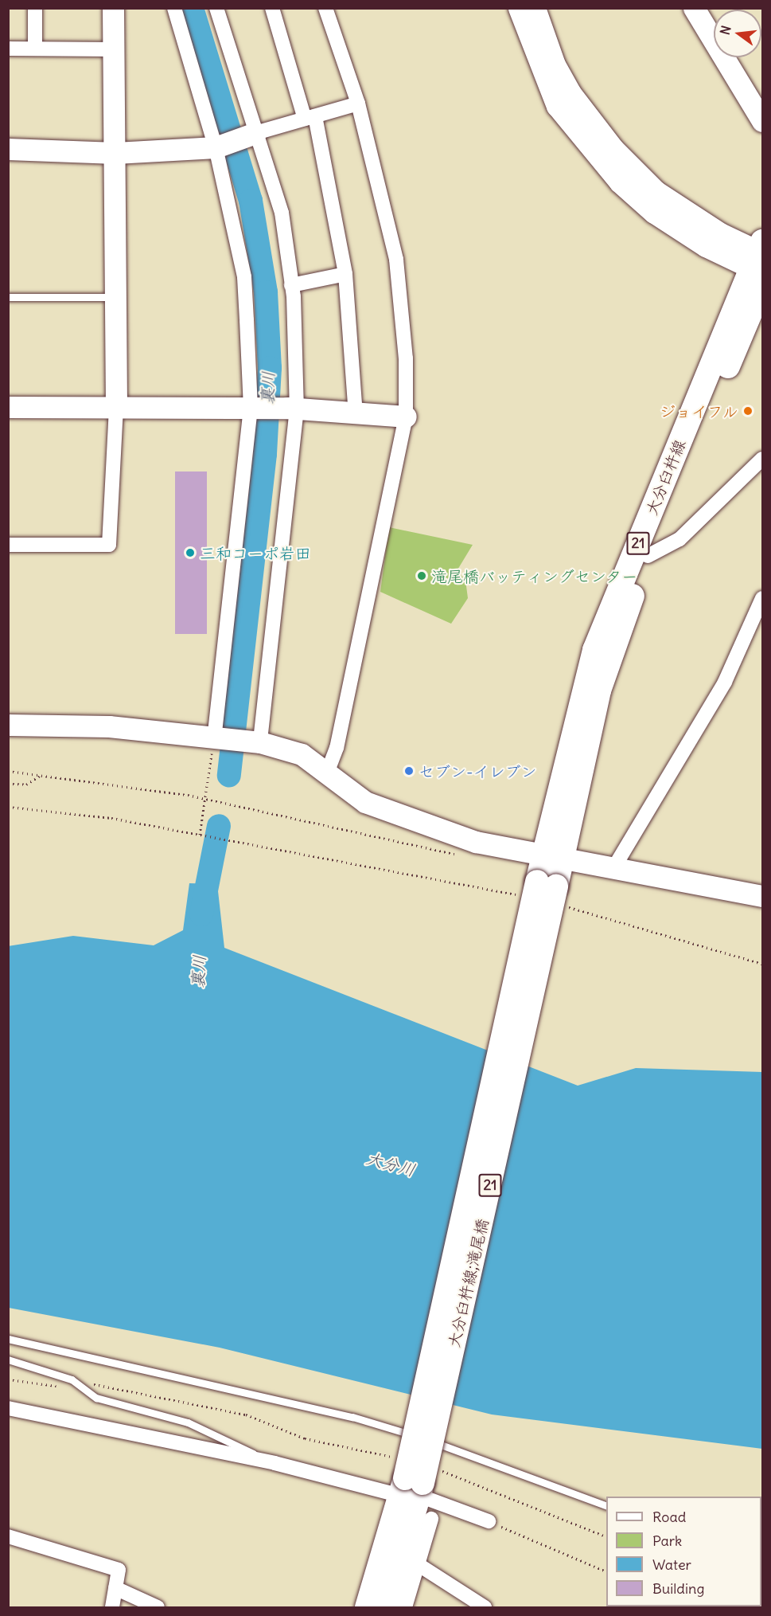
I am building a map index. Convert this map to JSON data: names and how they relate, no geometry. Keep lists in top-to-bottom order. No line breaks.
{"streets":{"main road":["大分臼杵線","21","大分臼杵線;滝尾橋"]},"crossings":[["大分臼杵線","21"],["21","大分臼杵線;滝尾橋"]],"water":["裏川","大分川"],"places":["ジョイフル","三和コーポ岩田","滝尾橋バッティングセンター","セブン-イレブン"],"legend":["Road","Park","Water","Building"],"north":"left"}
